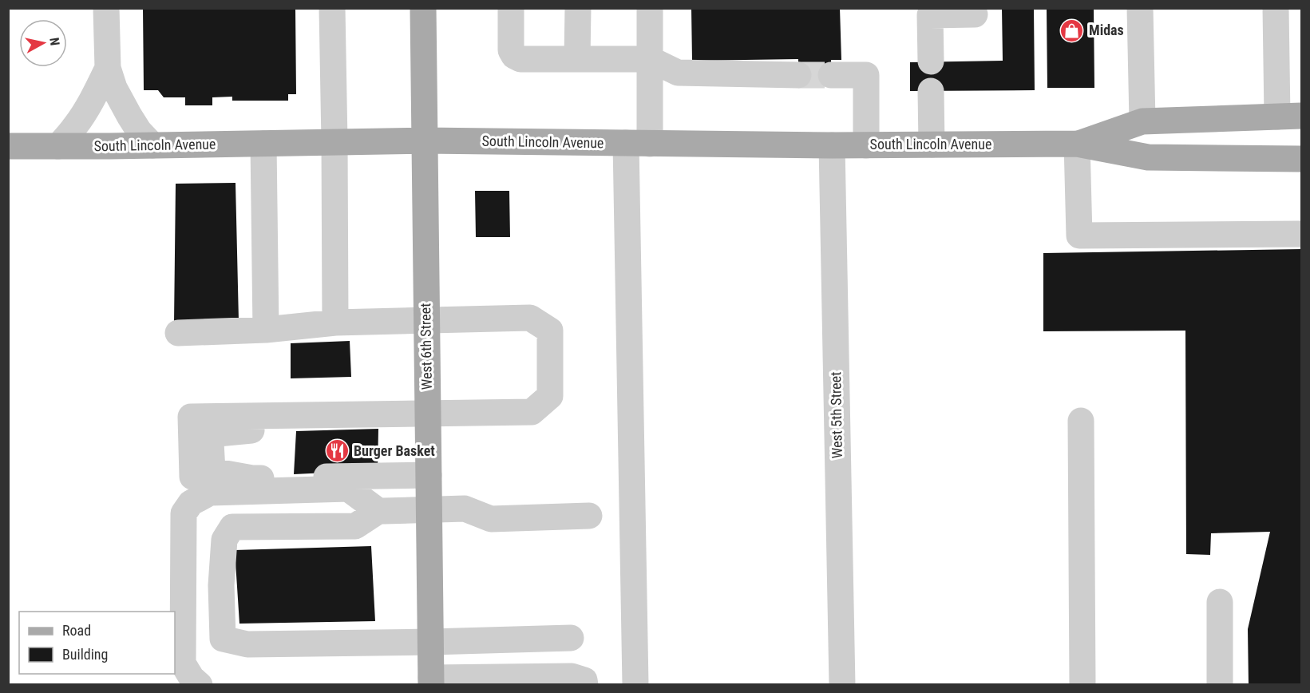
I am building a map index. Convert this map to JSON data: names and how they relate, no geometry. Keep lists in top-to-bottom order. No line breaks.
{"streets":{"main road":["South Lincoln Avenue","West 6th Street"],"street":["West 5th Street"]},"crossings":[["South Lincoln Avenue","West 6th Street"],["South Lincoln Avenue","West 5th Street"]],"places":{"shop":["Midas"],"restaurant":["Burger Basket"]},"legend":["Road","Building"],"north":"right"}
